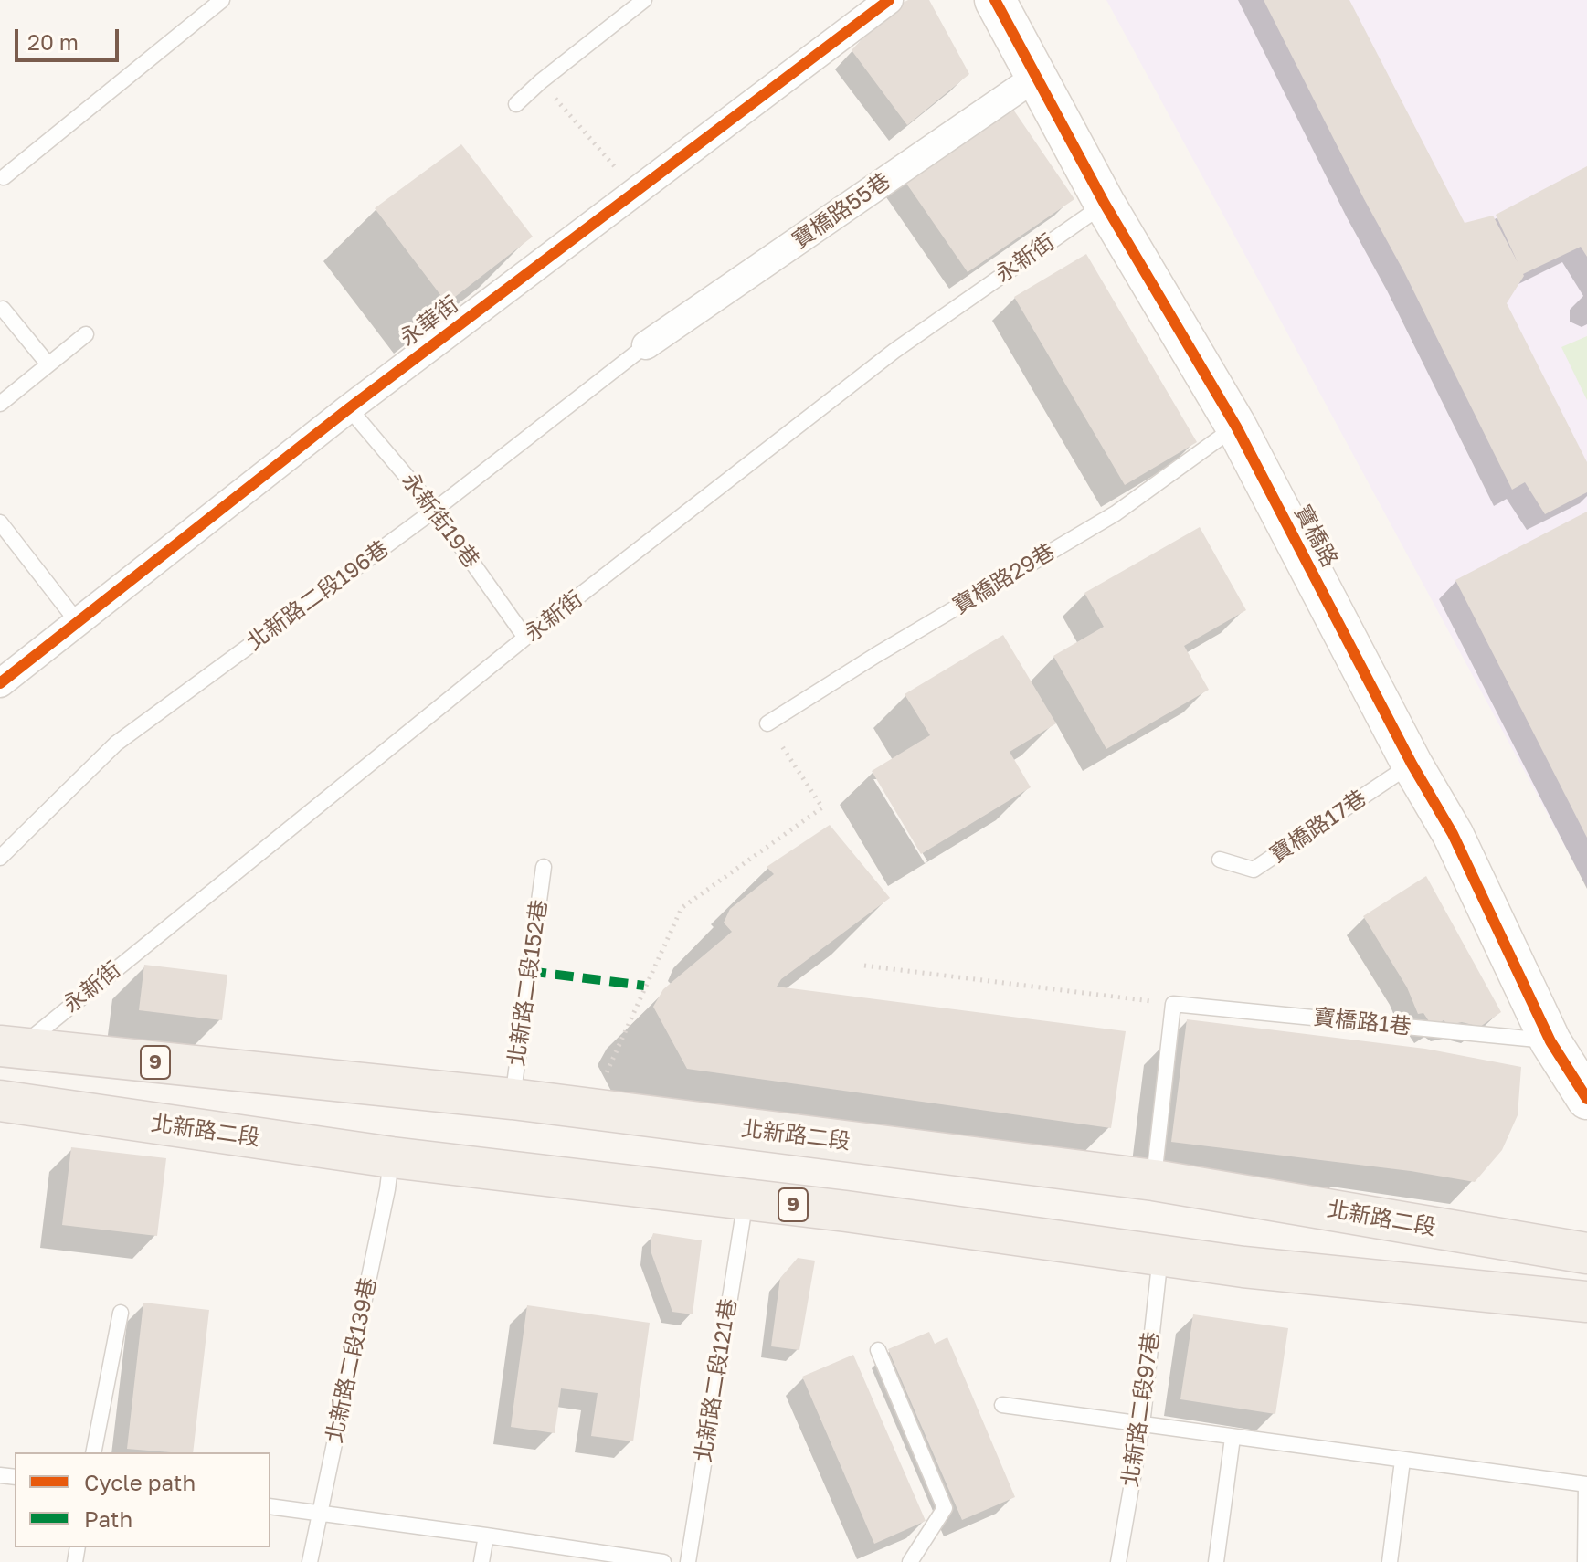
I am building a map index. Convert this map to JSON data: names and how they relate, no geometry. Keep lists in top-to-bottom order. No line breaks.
{"streets":{"main road":["9","北新路二段"],"street":["寶橋路55巷","永華街","寶橋路"],"lane":["永新街","永新街19巷","寶橋路29巷","北新路二段196巷","寶橋路17巷","北新路二段152巷","寶橋路1巷","北新路二段139巷","北新路二段121巷","北新路二段97巷"]},"crossings":[["寶橋路55巷","寶橋路"],["寶橋路55巷","北新路二段196巷"],["永新街","永新街19巷"],["永新街","寶橋路"],["永新街","北新路二段"],["永華街","永新街19巷"],["永新街19巷","北新路二段196巷"],["寶橋路","寶橋路29巷"],["寶橋路","寶橋路17巷"],["寶橋路","寶橋路1巷"],["北新路二段152巷","北新路二段"],["北新路二段","北新路二段139巷"],["北新路二段","北新路二段121巷"],["北新路二段","北新路二段97巷"]],"legend":["Cycle path","Path"],"scale_bar":"20 m"}
